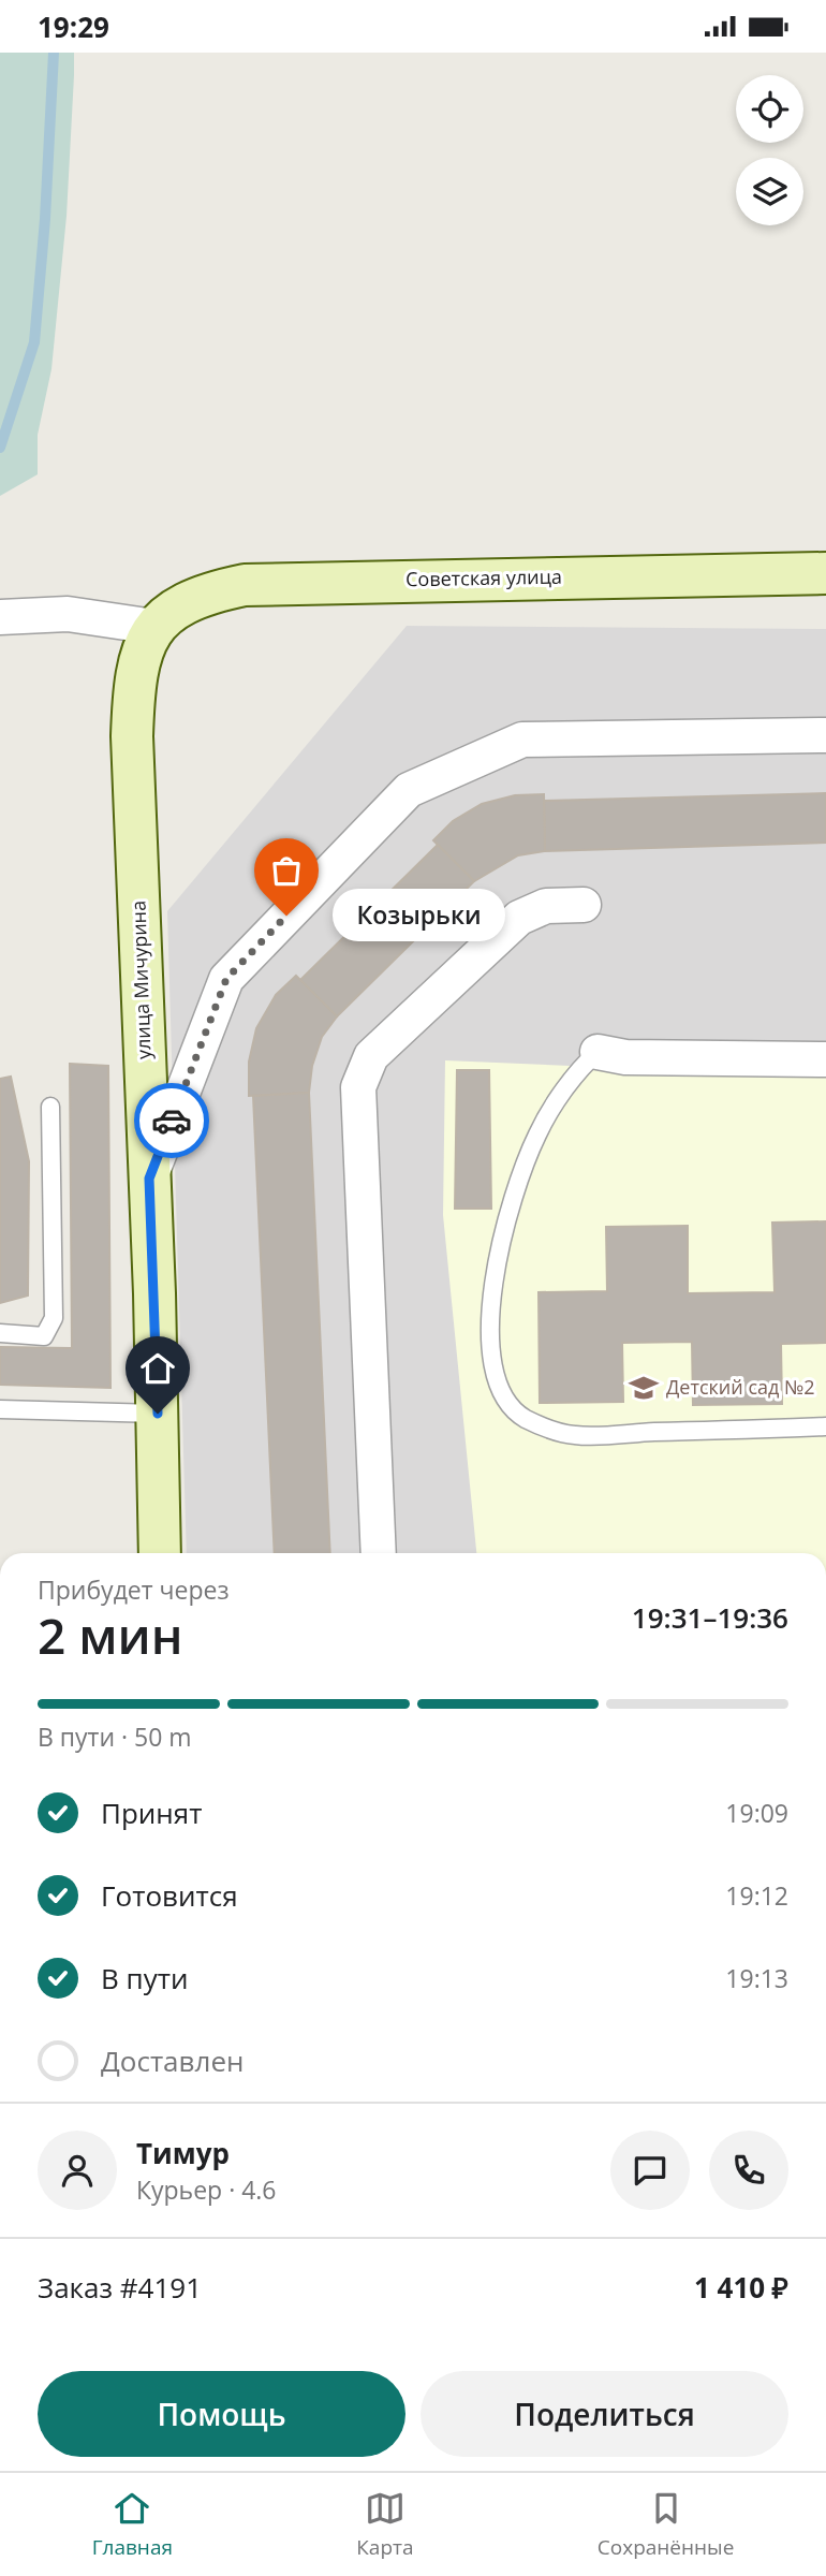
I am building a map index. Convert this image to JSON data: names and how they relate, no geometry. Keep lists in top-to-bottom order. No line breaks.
{"streets":{"street":["Советская улица","улица Мичурина"]},"crossings":[["Советская улица","улица Мичурина"]],"places":{"other":["Козырьки"],"school or university":["Детский сад №2"]},"page":{"status":"19:29","bubble":"Козырьки","heading":["2 мин","Прибудет через","19:31–19:36"],"panel":["Тимур","Курьер · 4.6","Заказ #4191","1 410 ₽"],"bar":"В пути · 50 m","list":[["Принят","19:09"],["Готовится","19:12"],["В пути","19:13"],"Доставлен"],"buttons":["Помощь","Поделиться"],"tabs":["Главная","Карта","Сохранённые"]}}
